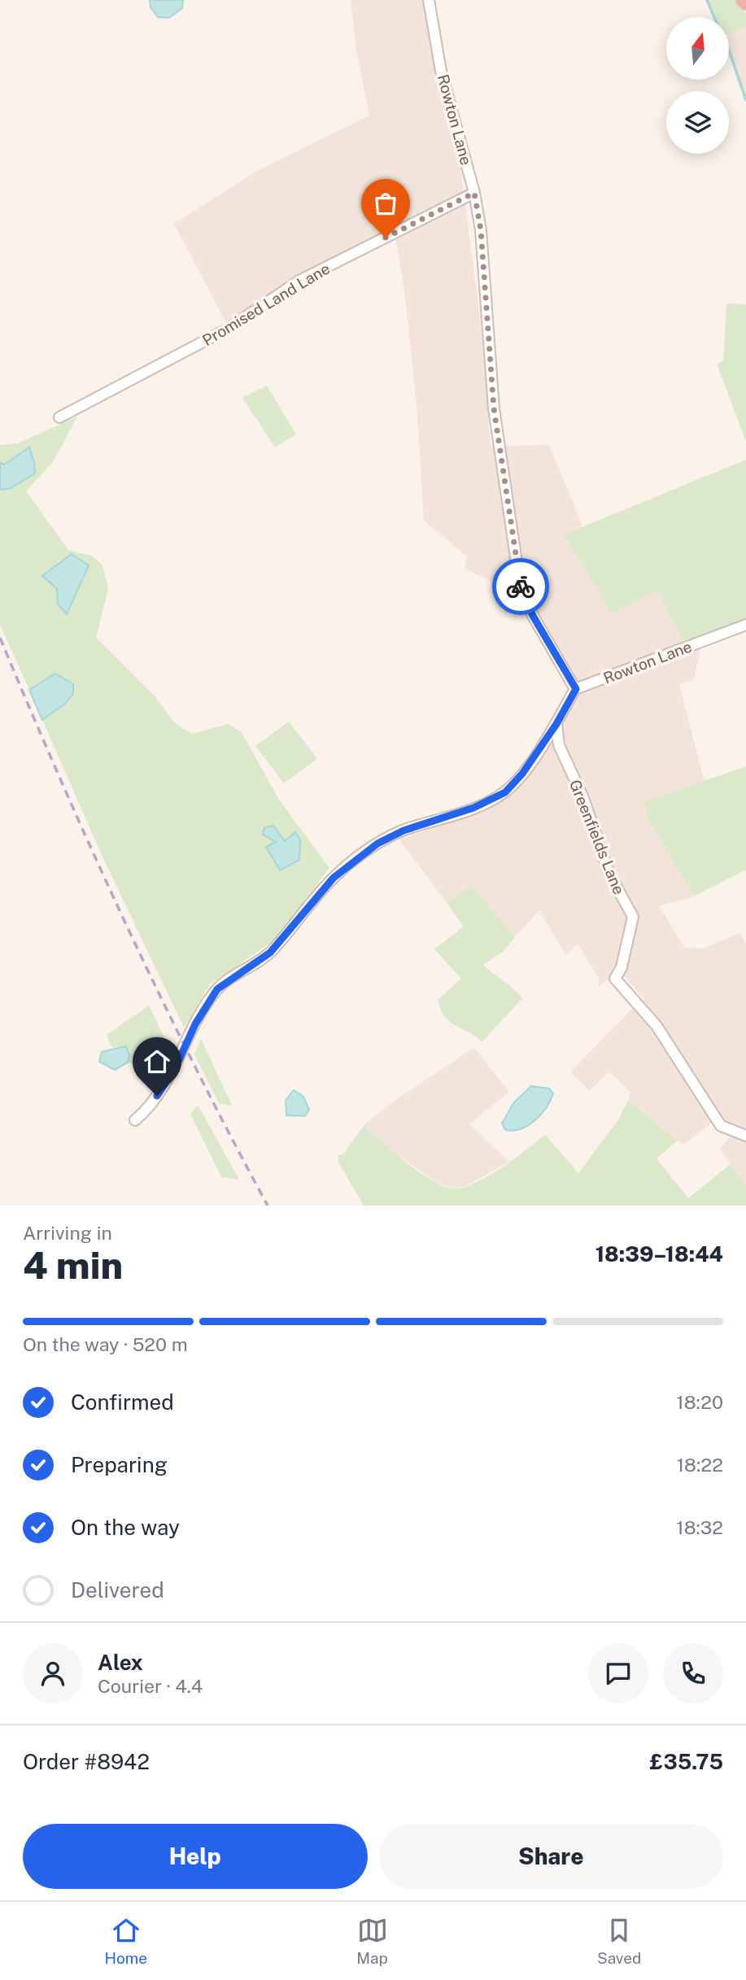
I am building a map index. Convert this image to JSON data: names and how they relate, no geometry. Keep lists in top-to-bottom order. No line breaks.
{"streets":{"street":["Rowton Lane","Promised Land Lane","Greenfields Lane"]},"crossings":[["Rowton Lane","Promised Land Lane"]],"north":"top","page":{"heading":["4 min","Arriving in","18:39–18:44"],"panel":["Alex","Courier · 4.4","Order #8942","£35.75"],"bar":"On the way · 520 m","list":[["Confirmed","18:20"],["Preparing","18:22"],["On the way","18:32"],"Delivered"],"buttons":["Help","Share"],"tabs":["Home","Map","Saved"]}}
